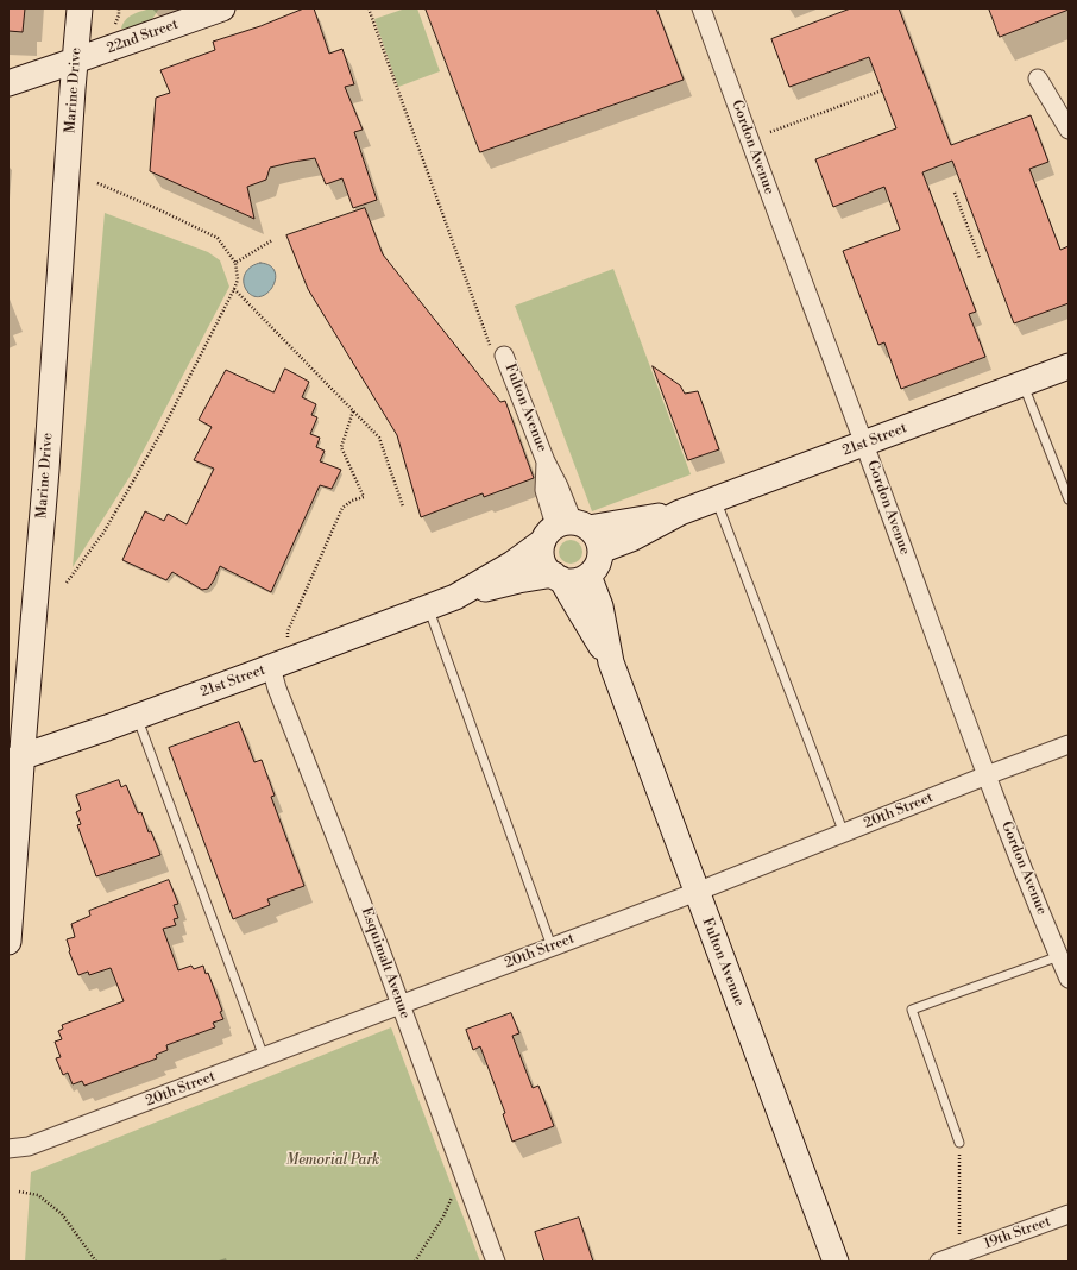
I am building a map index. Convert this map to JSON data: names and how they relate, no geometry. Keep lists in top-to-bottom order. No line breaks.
{"streets":{"main road":["22nd Street","Marine Drive","Fulton Avenue","21st Street"],"street":["Gordon Avenue","20th Street","Esquimalt Avenue","19th Street"]},"crossings":[["22nd Street","Marine Drive"],["Marine Drive","21st Street"],["Gordon Avenue","21st Street"],["Gordon Avenue","20th Street"],["Fulton Avenue","21st Street"],["Fulton Avenue","20th Street"],["21st Street","Esquimalt Avenue"],["20th Street","Esquimalt Avenue"]],"parks":["Memorial Park"]}
